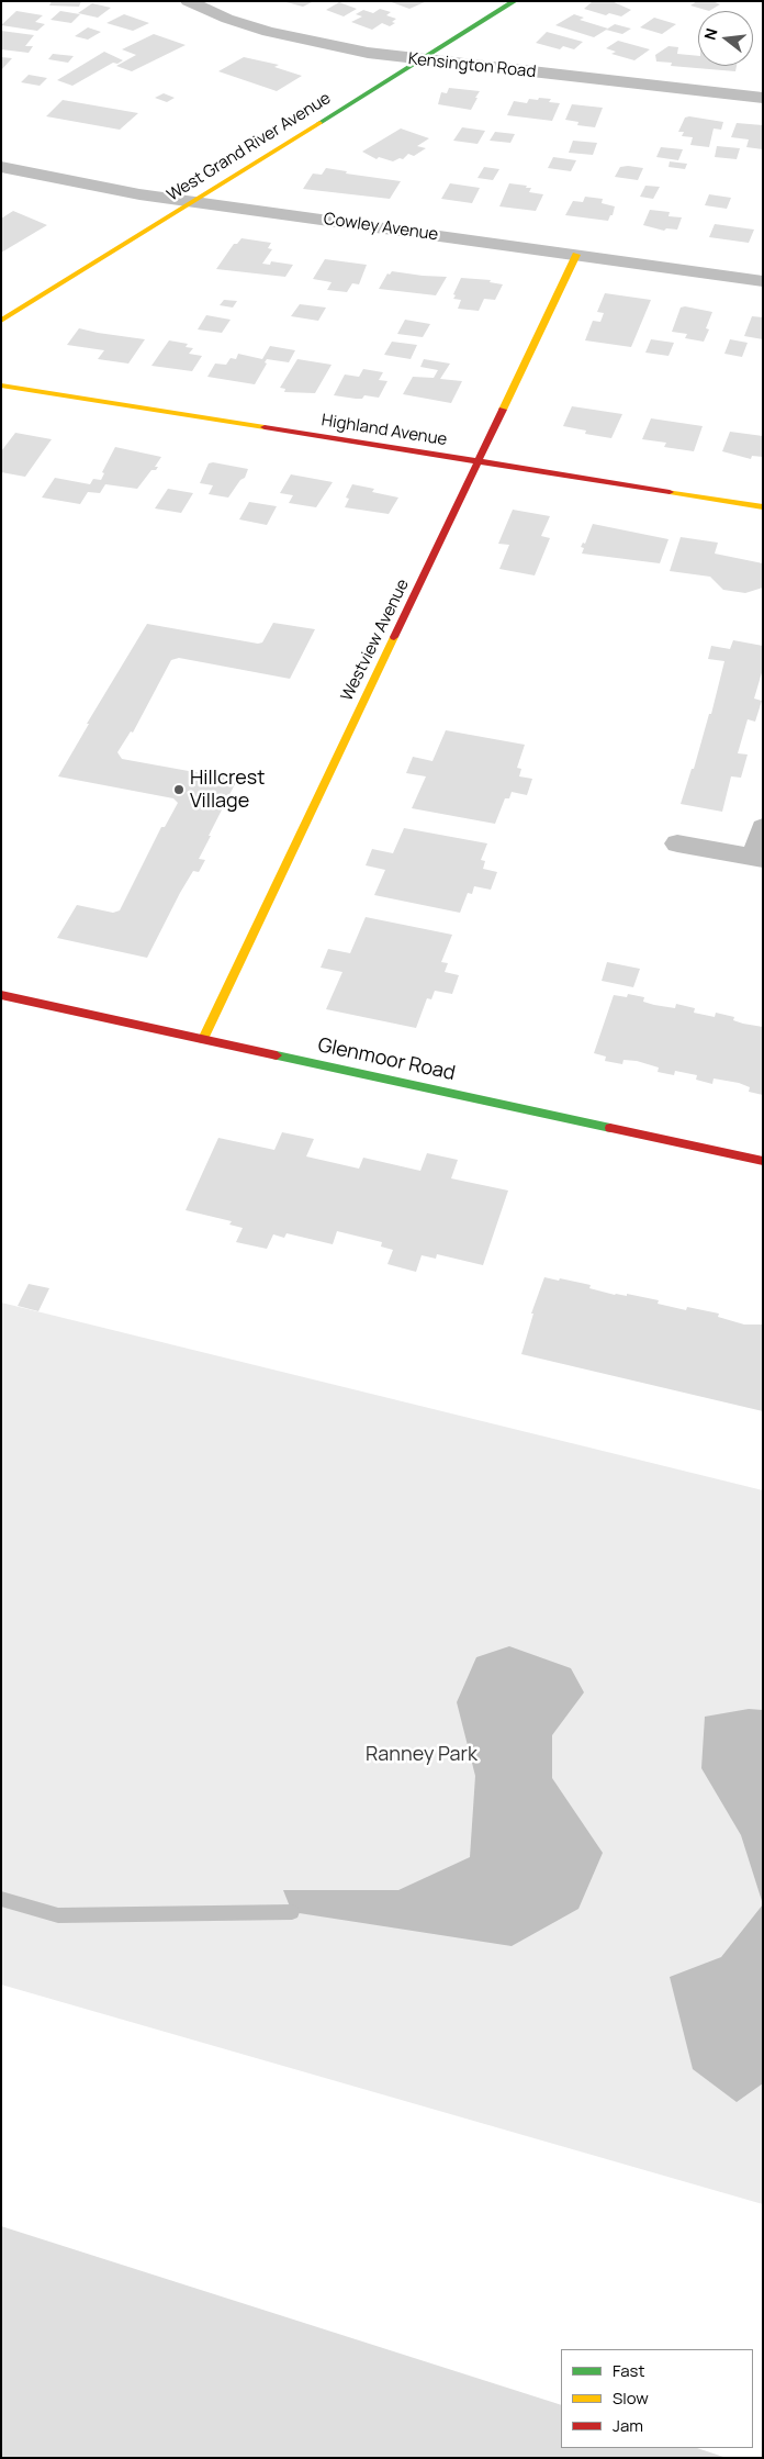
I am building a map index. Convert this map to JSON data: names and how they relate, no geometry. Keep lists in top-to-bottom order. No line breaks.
{"streets":{"street":["Kensington Road","West Grand River Avenue","Cowley Avenue","Highland Avenue","Westview Avenue","Glenmoor Road"]},"crossings":[["Kensington Road","West Grand River Avenue"],["West Grand River Avenue","Cowley Avenue"],["Cowley Avenue","Westview Avenue"],["Highland Avenue","Westview Avenue"],["Westview Avenue","Glenmoor Road"]],"parks":["Ranney Park"],"places":["Hillcrest Village"],"legend":["Fast","Slow","Jam"],"north":"left"}
